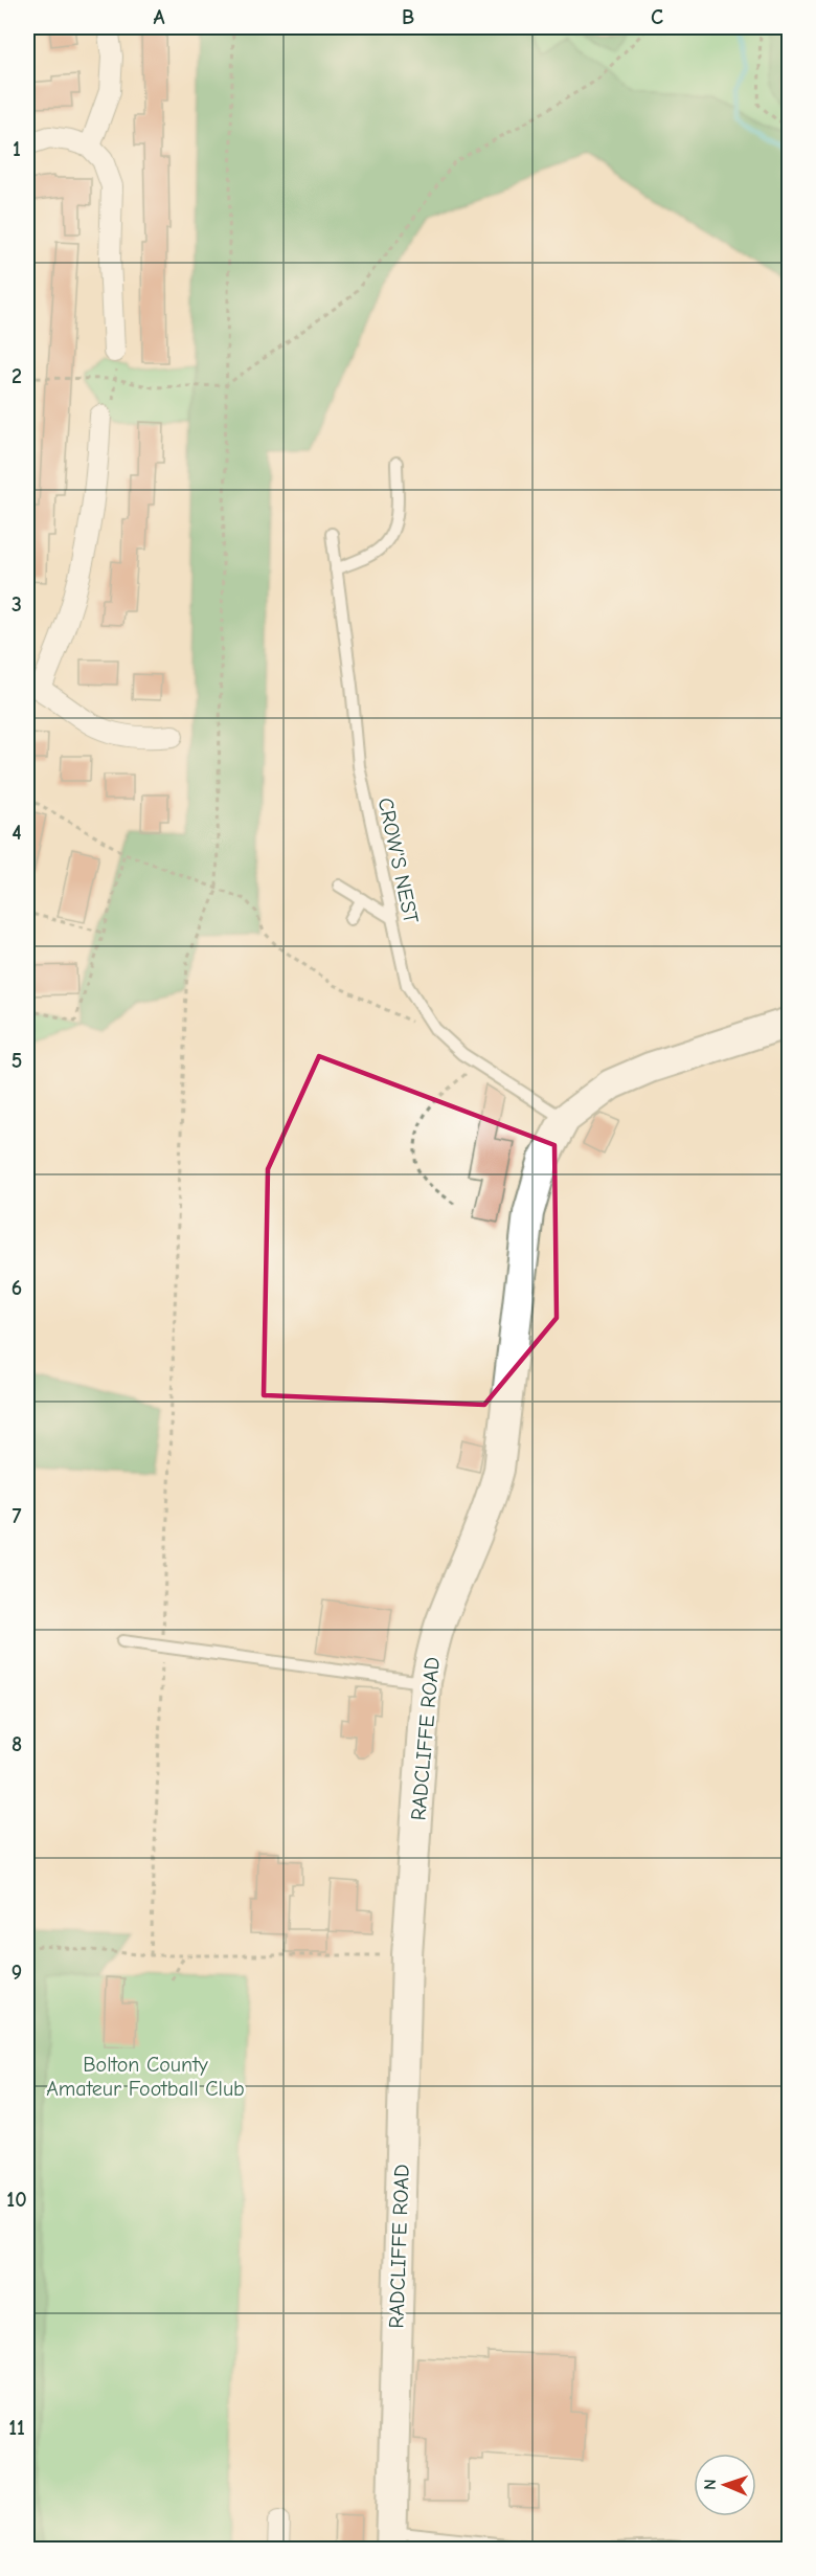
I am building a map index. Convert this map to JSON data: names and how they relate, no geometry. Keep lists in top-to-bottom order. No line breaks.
{"streets":{"main road":["RADCLIFFE ROAD"],"lane":["CROW'S NEST"]},"crossings":[["CROW'S NEST","RADCLIFFE ROAD"]],"parks":["Bolton County Amateur Football Club"],"north":"left","grid":{"columns":["A","B","C"],"rows":["1","2","3","4","5","6","7","8","9","10","11"]}}
